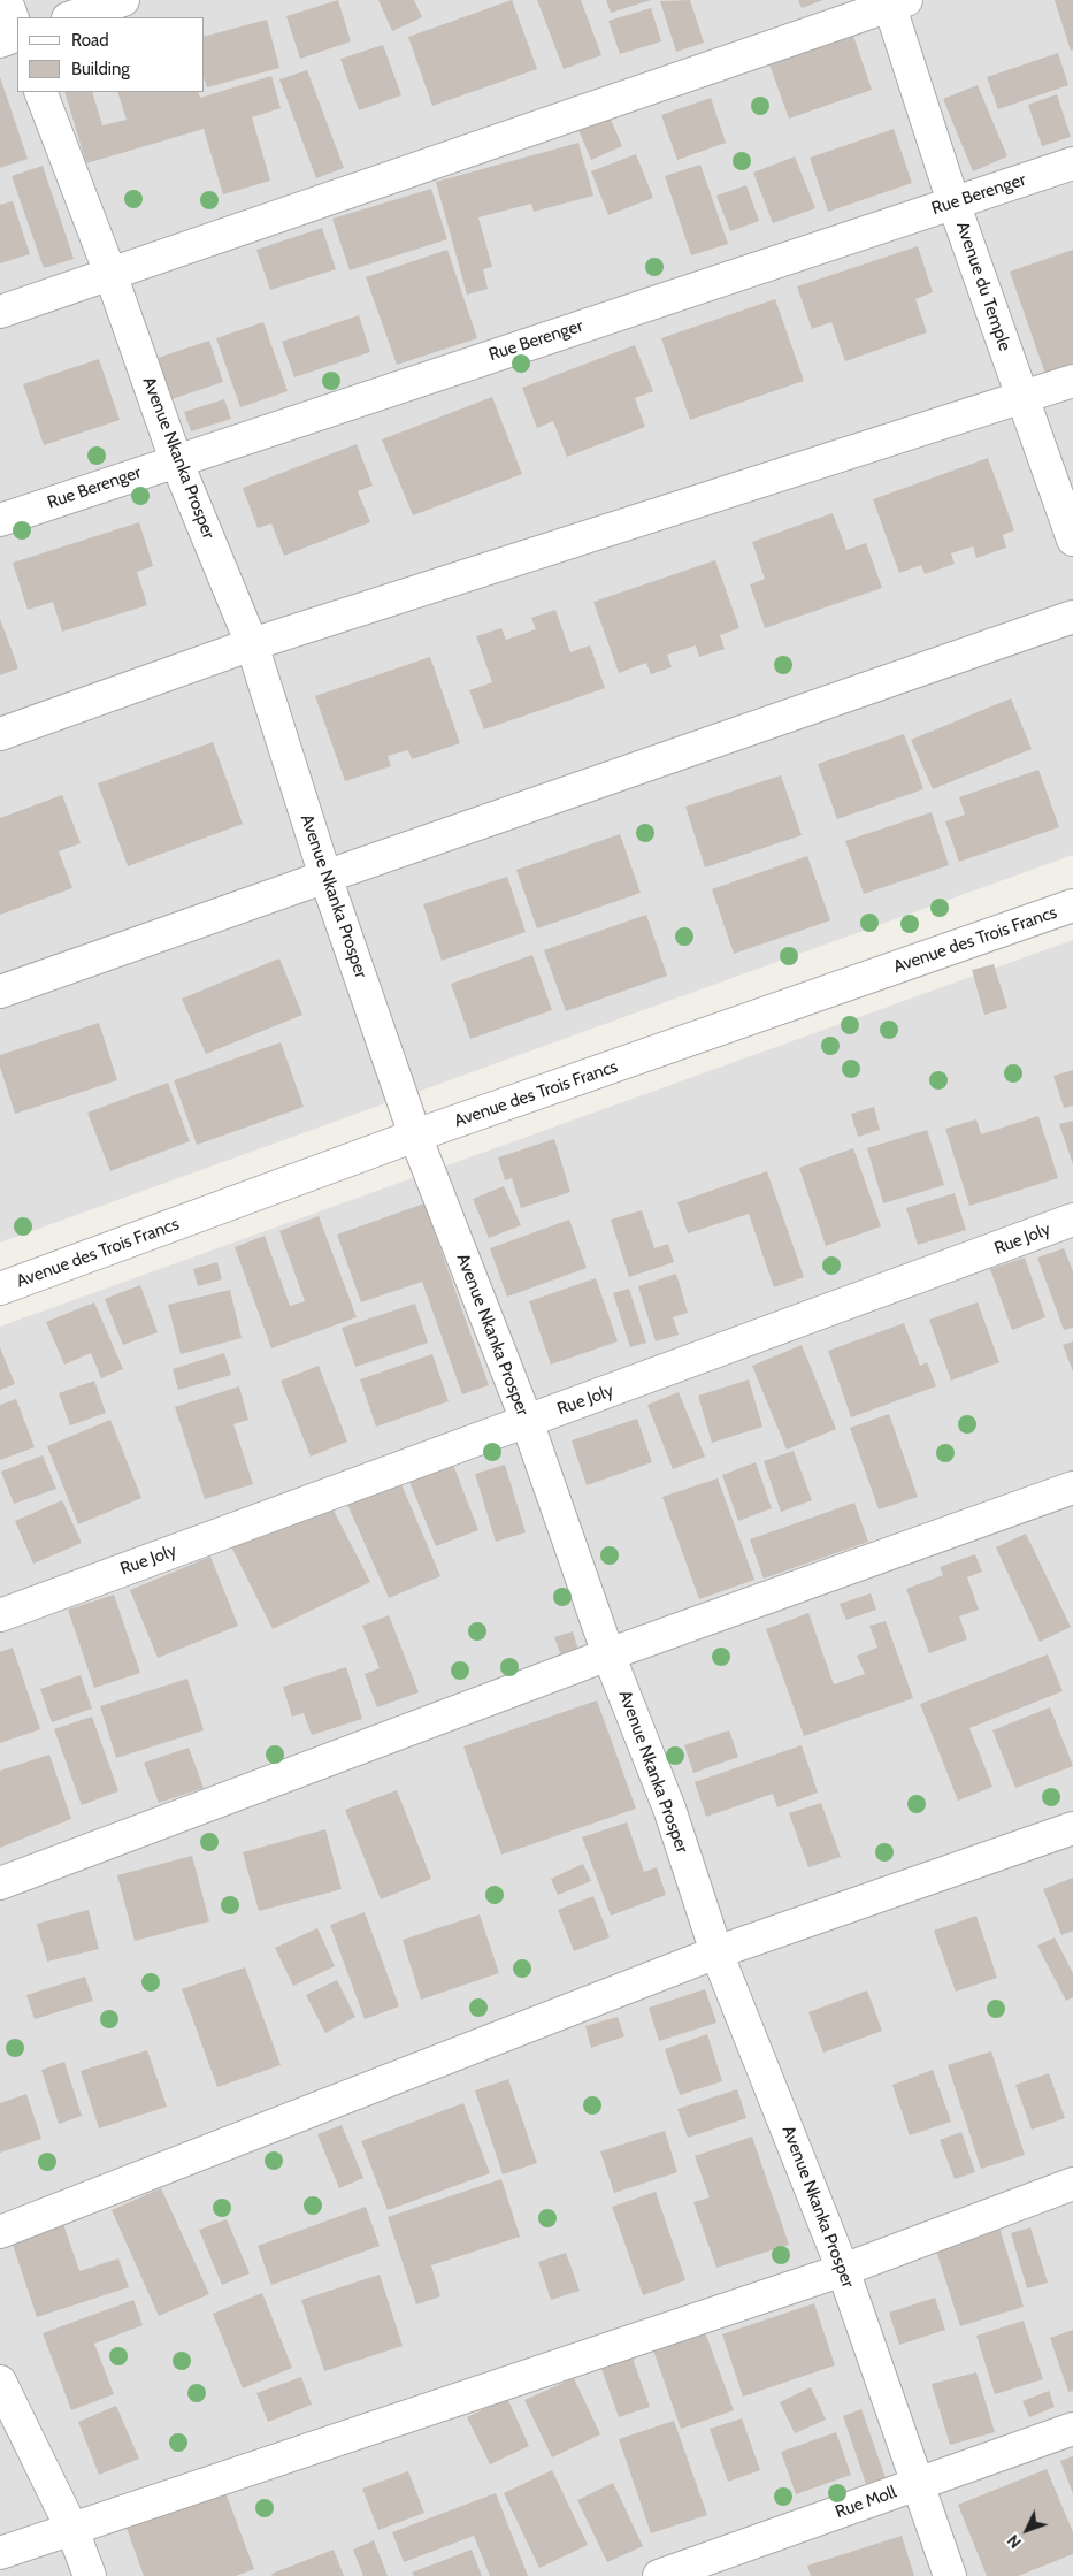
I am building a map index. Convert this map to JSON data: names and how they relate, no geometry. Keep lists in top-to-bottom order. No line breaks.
{"streets":{"street":["Rue Berenger","Avenue du Temple","Avenue Nkanka Prosper","Avenue des Trois Francs","Rue Joly","Rue Moll"]},"crossings":[["Rue Berenger","Avenue du Temple"],["Rue Berenger","Avenue Nkanka Prosper"],["Avenue Nkanka Prosper","Avenue des Trois Francs"],["Avenue Nkanka Prosper","Rue Joly"],["Avenue Nkanka Prosper","Rue Moll"]],"legend":["Road","Building"],"north":"bottom left"}
